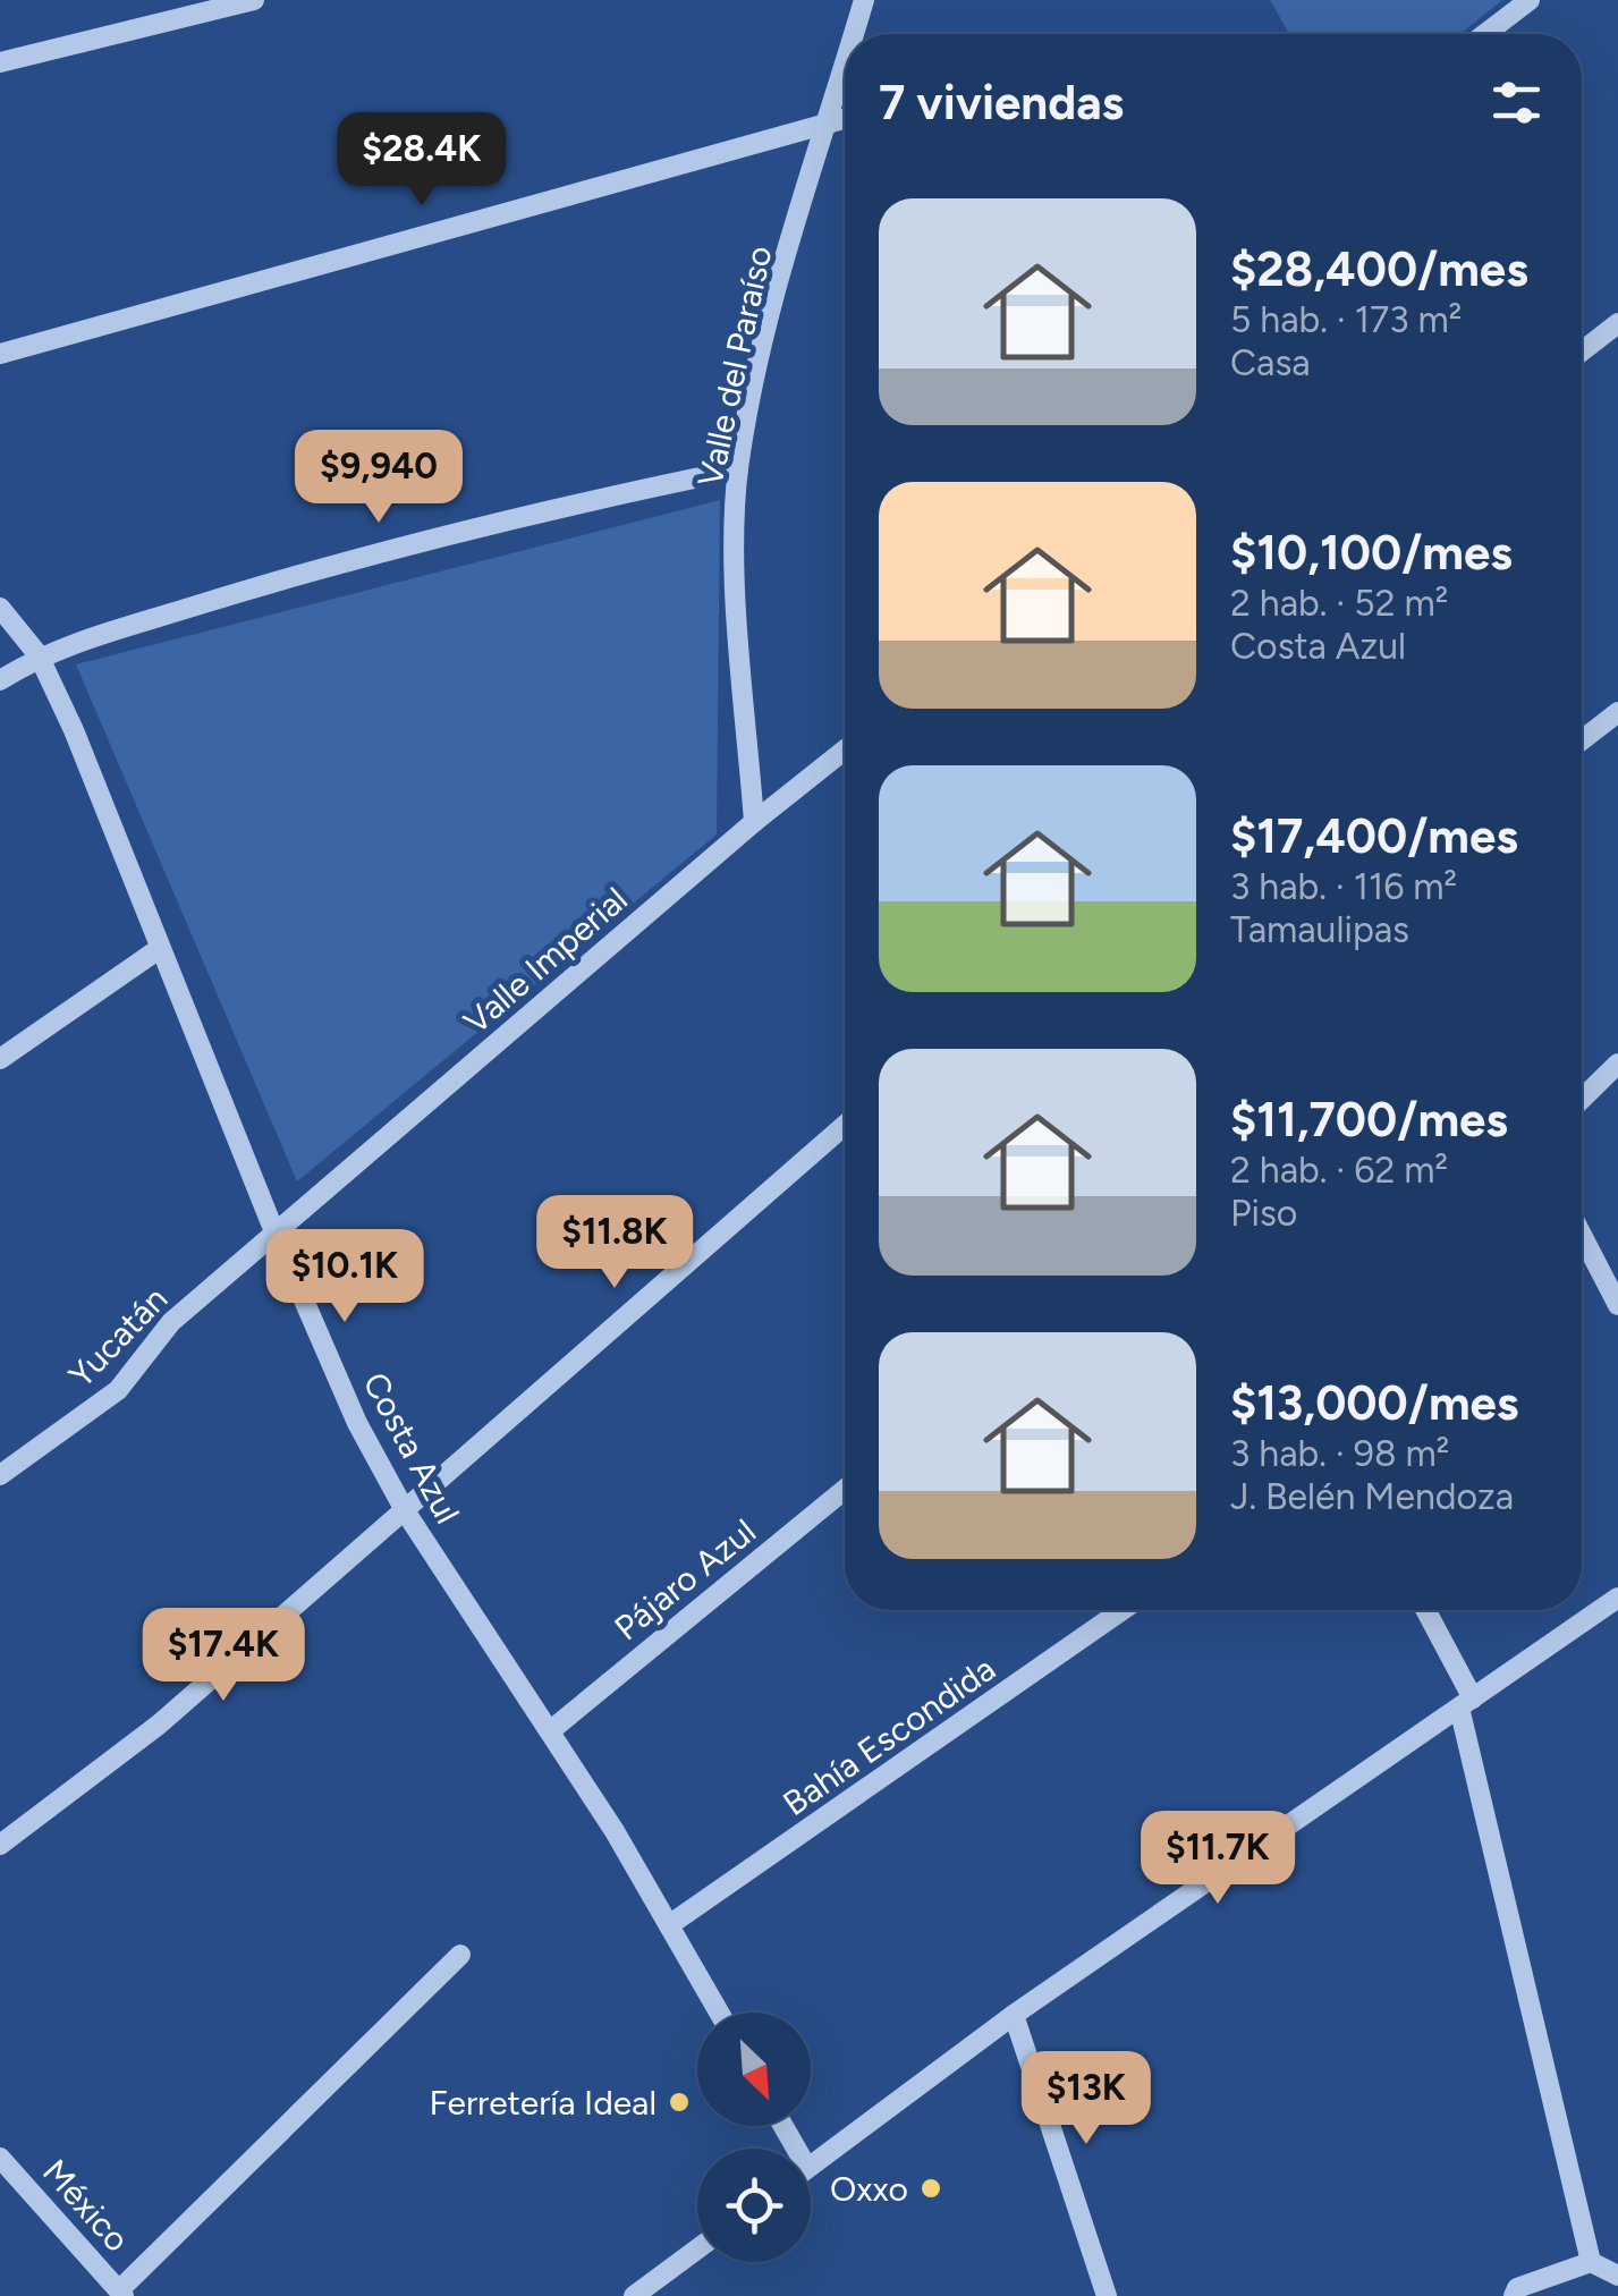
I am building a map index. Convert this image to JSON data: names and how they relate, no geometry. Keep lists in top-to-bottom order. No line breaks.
{"streets":{"street":["Valle del Paraíso","Valle Imperial","Yucatán","Costa Azul","Pájaro Azul","Bahía Escondida","México"]},"crossings":[["Valle del Paraíso","Valle Imperial"],["Valle Imperial","Yucatán"],["Valle Imperial","Costa Azul"],["Yucatán","Costa Azul"],["Costa Azul","Pájaro Azul"],["Costa Azul","Bahía Escondida"]],"places":["Ferretería Ideal","Oxxo"],"north":"bottom right","page":{"heading":"7 viviendas","price":["$28.4K","$9,940","$11.8K","$10.1K","$17.4K","$11.7K","$13K"],"list":[{"name":"$28,400/mes","note":"5 hab. · 173 m² · Casa"},{"name":"$10,100/mes","note":"2 hab. · 52 m² · Costa Azul"},{"name":"$17,400/mes","note":"3 hab. · 116 m² · Tamaulipas"},{"name":"$11,700/mes","note":"2 hab. · 62 m² · Piso"},{"name":"$13,000/mes","note":"3 hab. · 98 m² · J. Belén Mendoza"}]}}
